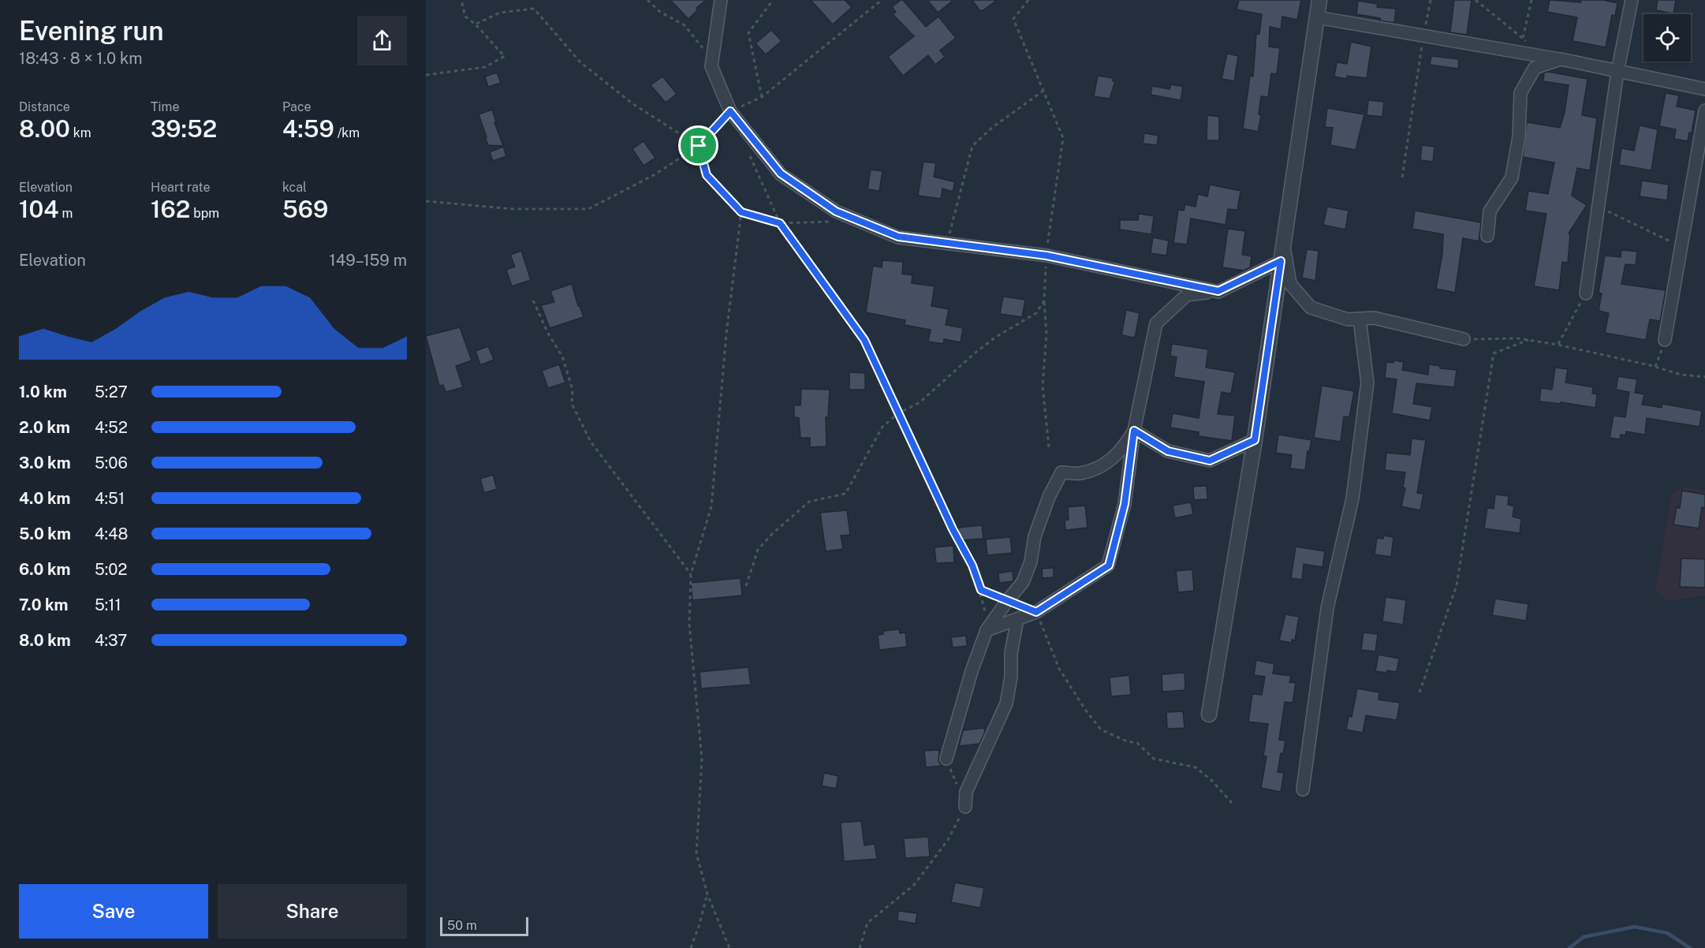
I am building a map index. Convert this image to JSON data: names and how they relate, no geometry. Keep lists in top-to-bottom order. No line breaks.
{"scale_bar":"50 m","page":{"heading":["Evening run","18:43 · 8 × 1.0 km"],"stats":[["Distance","8.00 km"],["Time","39:52"],["Pace","4:59 /km"],["Elevation","104 m"],["Heart rate","162 bpm"],["kcal","569"]],"chart":["Elevation","149–159 m"],"list":[{"name":"1.0 km","note":"5:27"},{"name":"2.0 km","note":"4:52"},{"name":"3.0 km","note":"5:06"},{"name":"4.0 km","note":"4:51"},{"name":"5.0 km","note":"4:48"},{"name":"6.0 km","note":"5:02"},{"name":"7.0 km","note":"5:11"},{"name":"8.0 km","note":"4:37"}],"buttons":["Save","Share"],"scale":"50 m"}}
